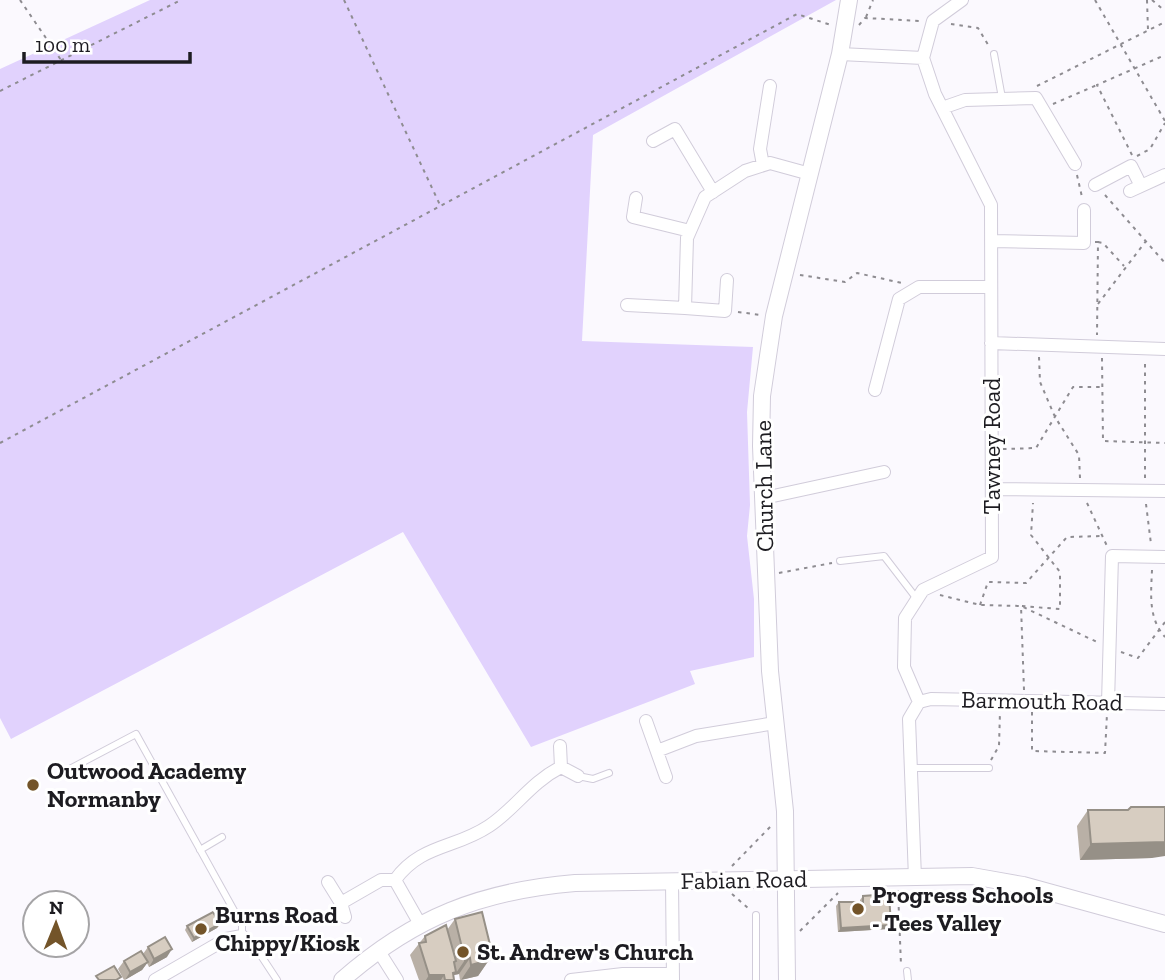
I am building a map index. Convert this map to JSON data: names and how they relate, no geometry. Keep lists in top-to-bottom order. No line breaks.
{"streets":{"street":["Tawney Road","Church Lane","Barmouth Road","Fabian Road"]},"crossings":[["Church Lane","Fabian Road"]],"places":["Outwood Academy Normanby","Progress Schools - Tees Valley","Burns Road Chippy/Kiosk","St. Andrew's Church"],"scale_bar":"100 m","north":"top"}
